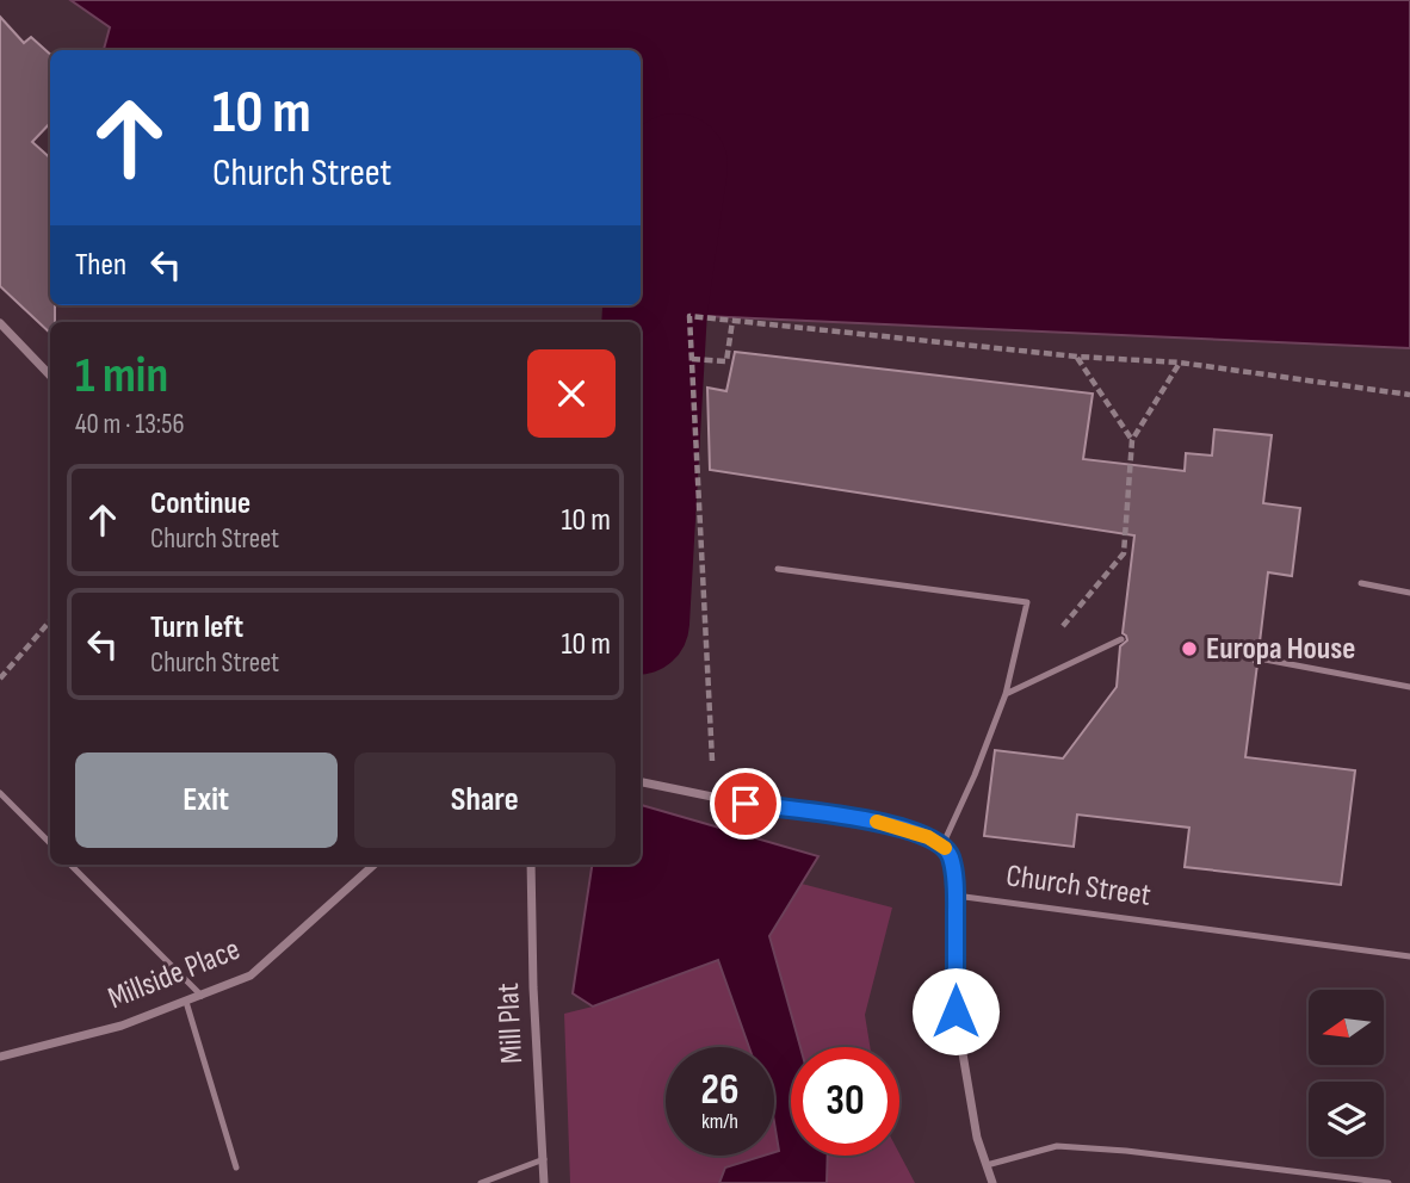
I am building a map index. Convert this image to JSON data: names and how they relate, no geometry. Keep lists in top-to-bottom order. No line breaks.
{"streets":{"street":["Millside Place","Mill Plat"],"lane":["Church Street"]},"places":["Europa House"],"north":"left","page":{"turn":["10 m","Church Street"],"then":"Then","heading":["1 min","40 m · 13:56"],"list":[{"name":"Continue","note":"Church Street","value":"10 m"},{"name":"Turn left","note":"Church Street","value":"10 m"}],"buttons":["Exit","Share"],"speed":"26 km/h","limit":"30"}}
